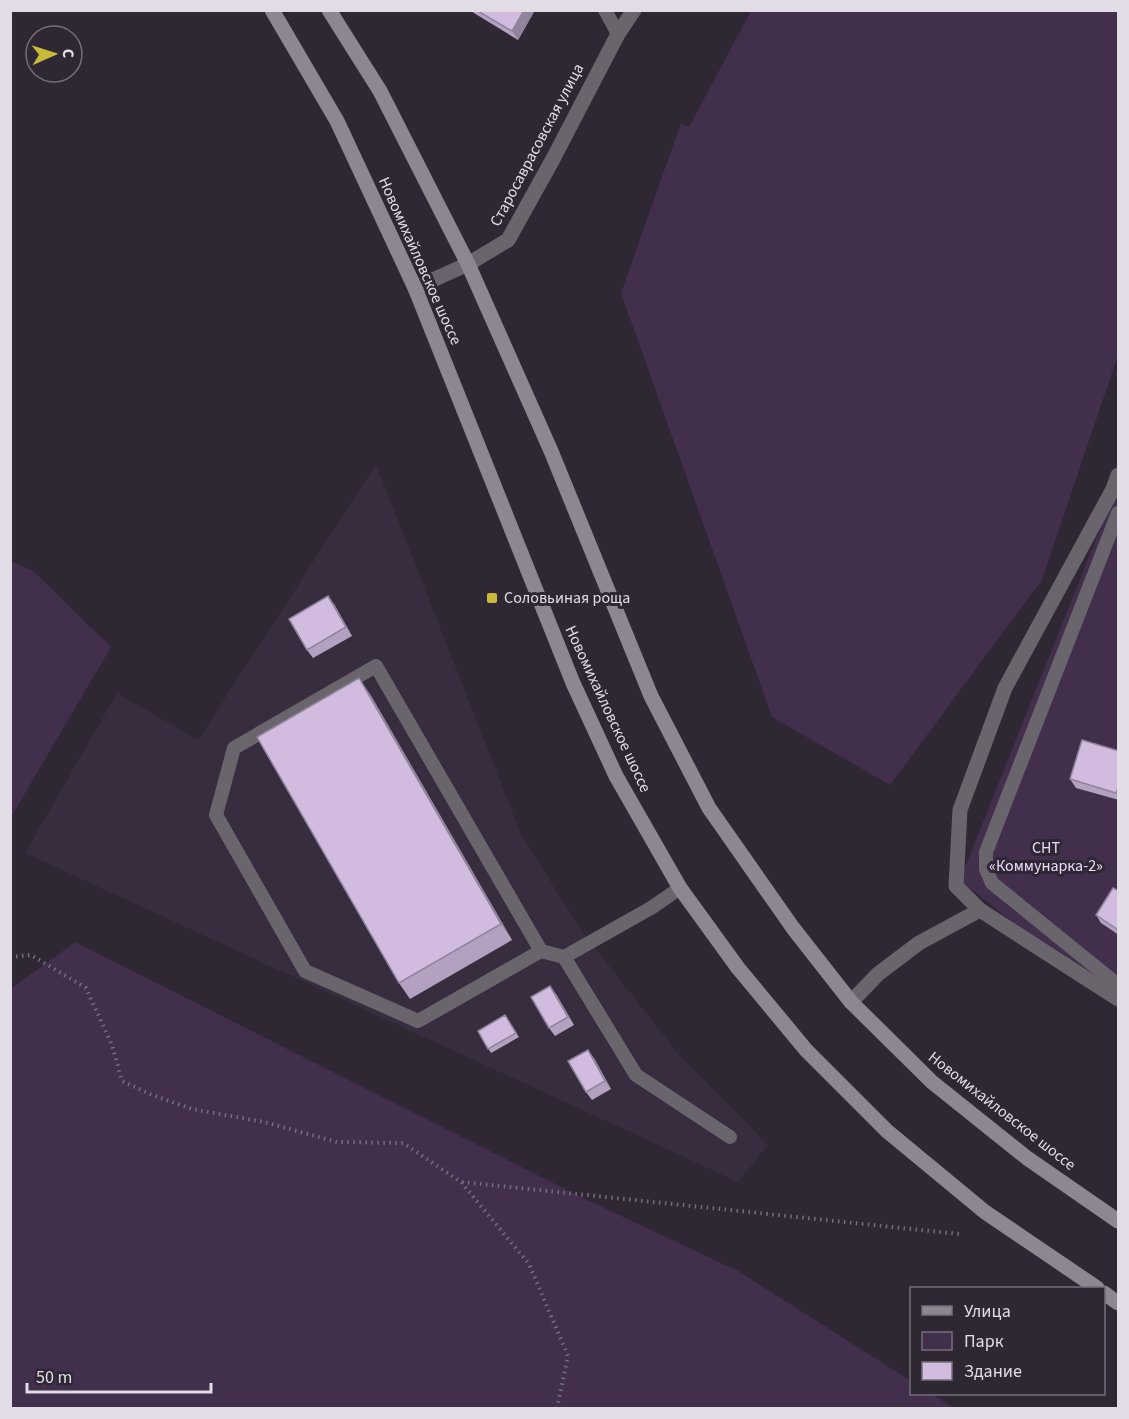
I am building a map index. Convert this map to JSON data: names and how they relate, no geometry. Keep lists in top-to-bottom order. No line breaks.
{"streets":{"street":["Старосаврасовская улица","Новомихайловское шоссе"]},"crossings":[["Старосаврасовская улица","Новомихайловское шоссе"]],"parks":["СНТ «Коммунарка-2»"],"places":{"transit":["Соловьиная роща"]},"legend":["Улица","Парк","Здание"],"scale_bar":"50 m","north":"right"}
